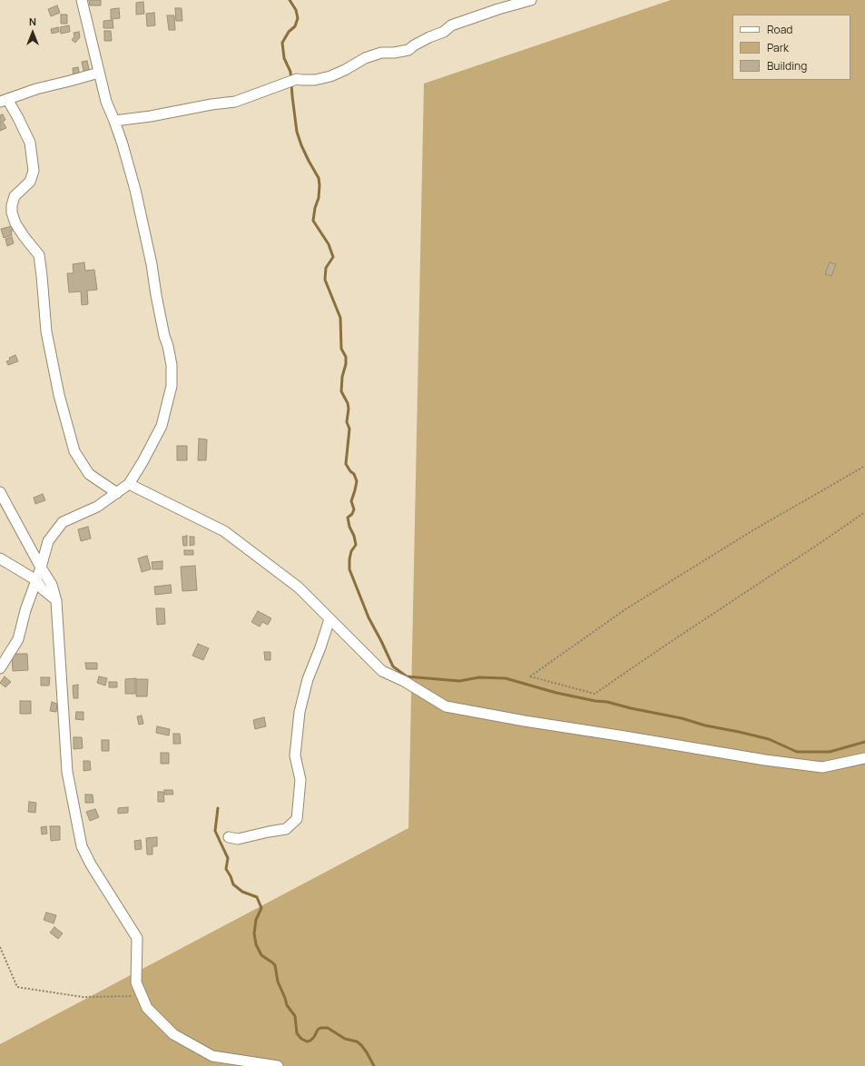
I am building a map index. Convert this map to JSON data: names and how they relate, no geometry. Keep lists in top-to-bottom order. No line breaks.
{"legend":["Road","Park","Building"],"north":"top"}
